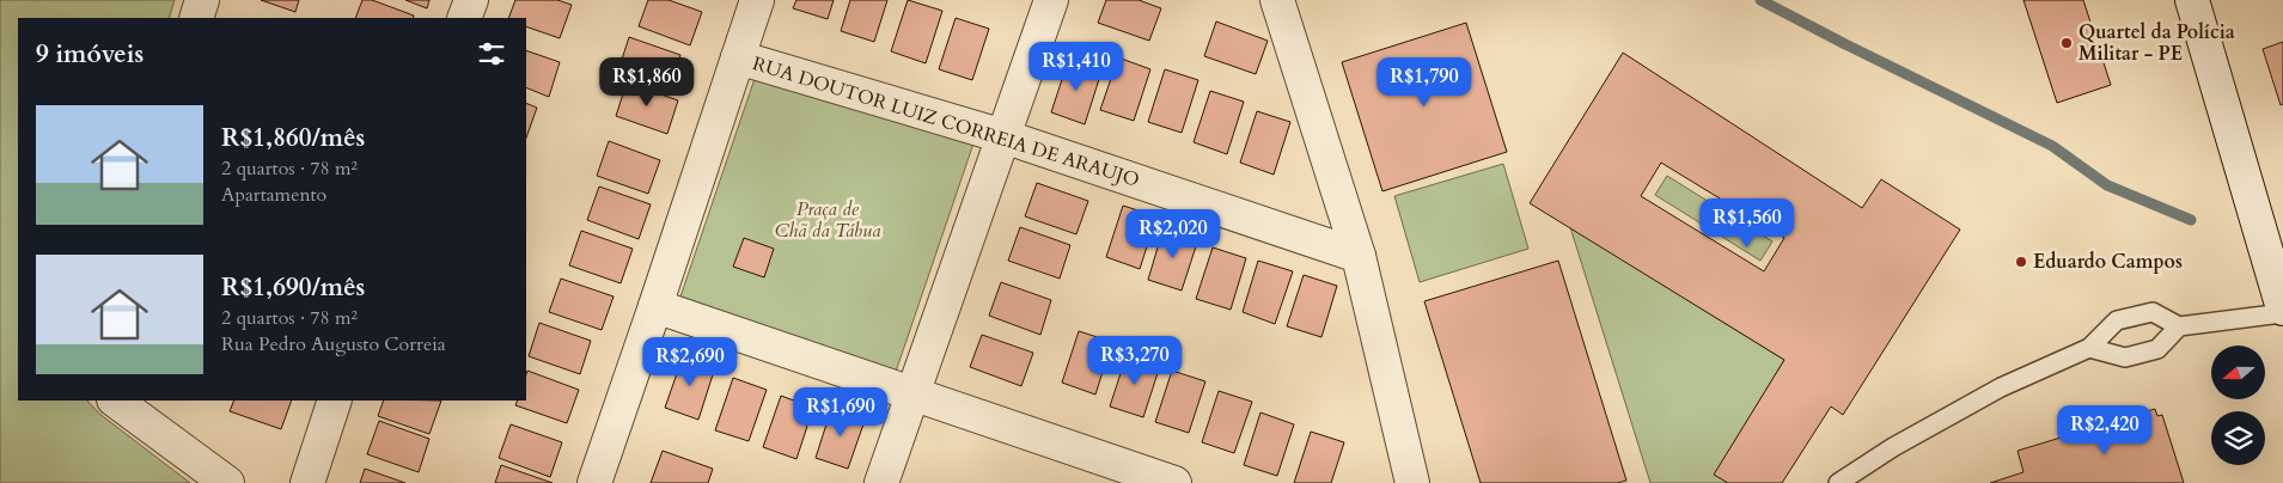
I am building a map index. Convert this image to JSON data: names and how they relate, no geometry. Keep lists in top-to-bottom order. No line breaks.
{"streets":{"street":["RUA DOUTOR LUIZ CORREIA DE ARAUJO"]},"parks":["Praça de Chã da Tábua"],"places":["Quartel da Polícia Militar - PE","Eduardo Campos"],"north":"left","page":{"heading":"9 imóveis","price":["R$1,410","R$1,860","R$1,790","R$1,560","R$2,020","R$3,270","R$2,690","R$1,690","R$2,420"],"list":[{"name":"R$1,860/mês","note":"2 quartos · 78 m² · Apartamento"},{"name":"R$1,690/mês","note":"2 quartos · 78 m² · Rua Pedro Augusto Correia"}]}}
